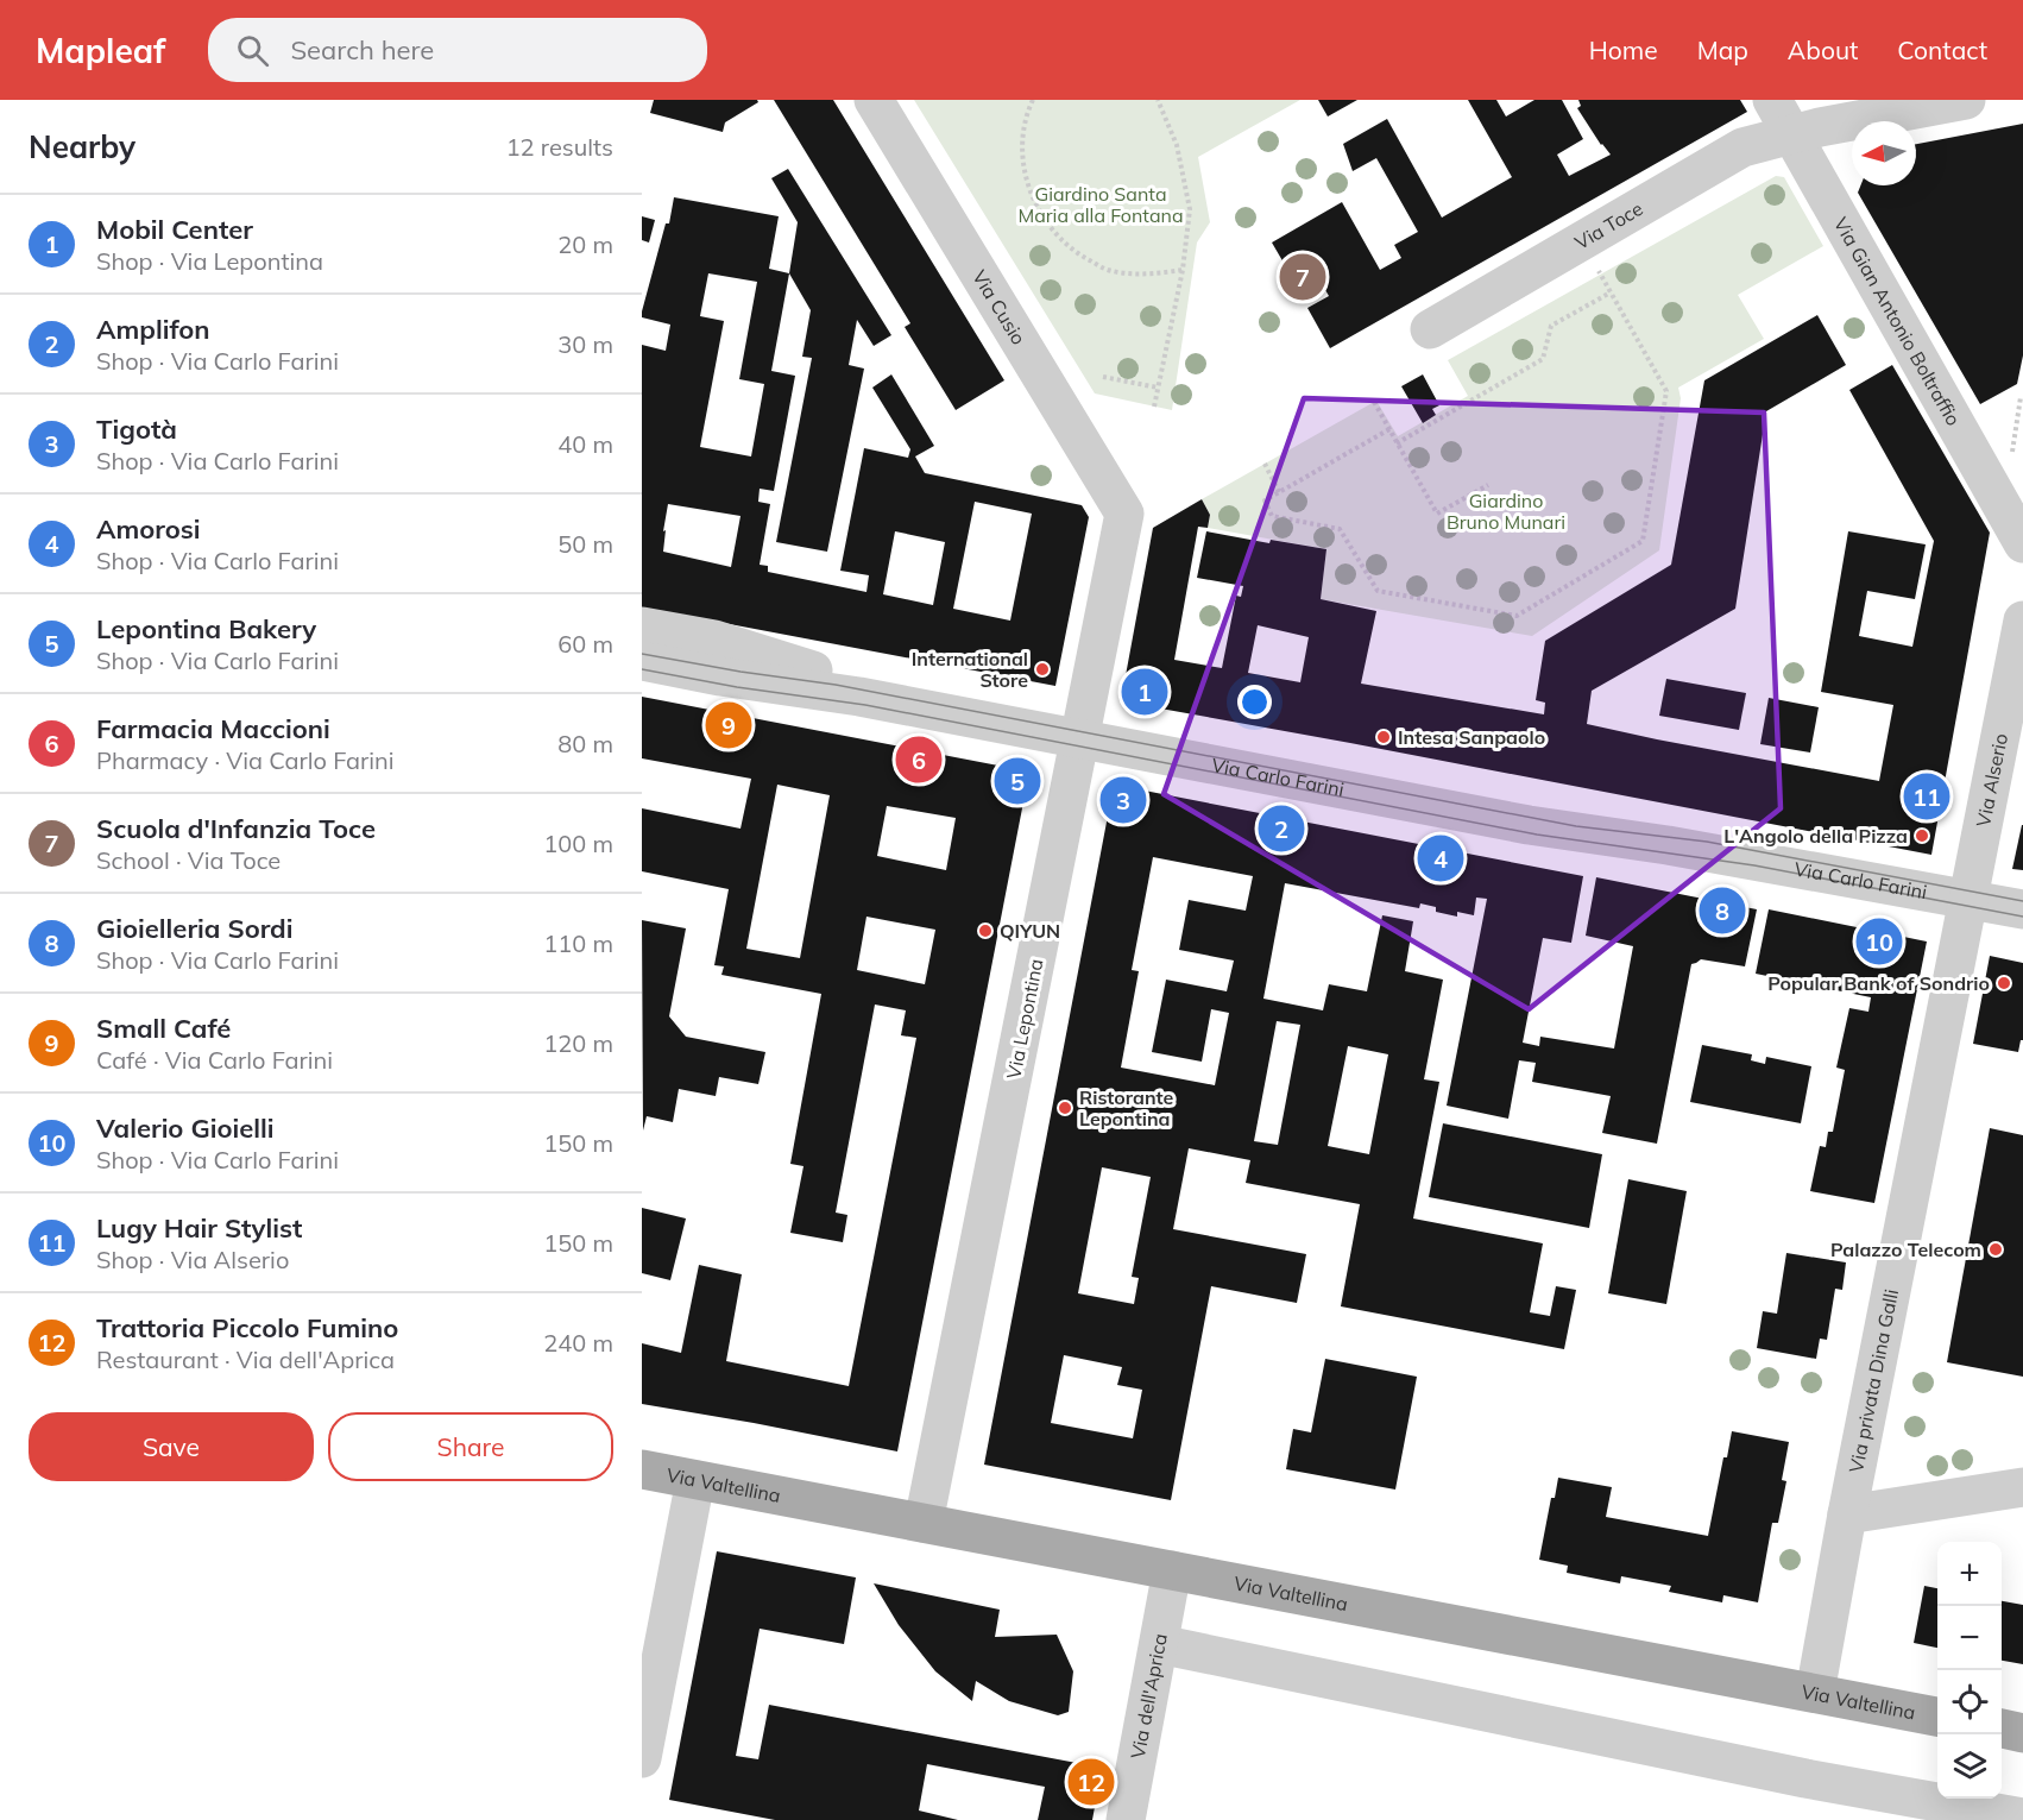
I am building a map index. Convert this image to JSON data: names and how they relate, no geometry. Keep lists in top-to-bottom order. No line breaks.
{"streets":{"main road":["Via Valtellina"],"street":["Via Toce","Via Cusio","Via Gian Antonio Boltraffio","Via Carlo Farini","Via Alserio","Via Lepontina","Via privata Dina Galli","Via dell'Aprica"]},"crossings":[["Via Toce","Via Gian Antonio Boltraffio"],["Via Cusio","Via Lepontina"],["Via Carlo Farini","Via Alserio"],["Via Carlo Farini","Via Lepontina"],["Via Carlo Farini","Via privata Dina Galli"],["Via Alserio","Via privata Dina Galli"],["Via Lepontina","Via Valtellina"],["Via privata Dina Galli","Via Valtellina"],["Via Valtellina","Via dell'Aprica"]],"parks":["Giardino Santa Maria alla Fontana","Giardino Bruno Munari"],"places":["International Store","Intesa Sanpaolo","L'Angolo della Pizza","QIYUN","Popular Bank of Sondrio","Ristorante Lepontina","Palazzo Telecom"],"north":"left","page":{"header":"Mapleaf","search":"Search here","nav":["Home","Map","About","Contact"],"heading":["Nearby","12 results"],"list":[{"mark":"1","name":"Mobil Center","note":"Shop · Via Lepontina","value":"20 m"},{"mark":"2","name":"Amplifon","note":"Shop · Via Carlo Farini","value":"30 m"},{"mark":"3","name":"Tigotà","note":"Shop · Via Carlo Farini","value":"40 m"},{"mark":"4","name":"Amorosi","note":"Shop · Via Carlo Farini","value":"50 m"},{"mark":"5","name":"Lepontina Bakery","note":"Shop · Via Carlo Farini","value":"60 m"},{"mark":"6","name":"Farmacia Maccioni","note":"Pharmacy · Via Carlo Farini","value":"80 m"},{"mark":"7","name":"Scuola d'Infanzia Toce","note":"School · Via Toce","value":"100 m"},{"mark":"8","name":"Gioielleria Sordi","note":"Shop · Via Carlo Farini","value":"110 m"},{"mark":"9","name":"Small Café","note":"Café · Via Carlo Farini","value":"120 m"},{"mark":"10","name":"Valerio Gioielli","note":"Shop · Via Carlo Farini","value":"150 m"},{"mark":"11","name":"Lugy Hair Stylist","note":"Shop · Via Alserio","value":"150 m"},{"mark":"12","name":"Trattoria Piccolo Fumino","note":"Restaurant · Via dell'Aprica","value":"240 m"}],"pins":["7","1","9","6","5","11","3","2","4","8","10","12"],"buttons":["Save","Share"],"map_buttons":["+","−"]}}
